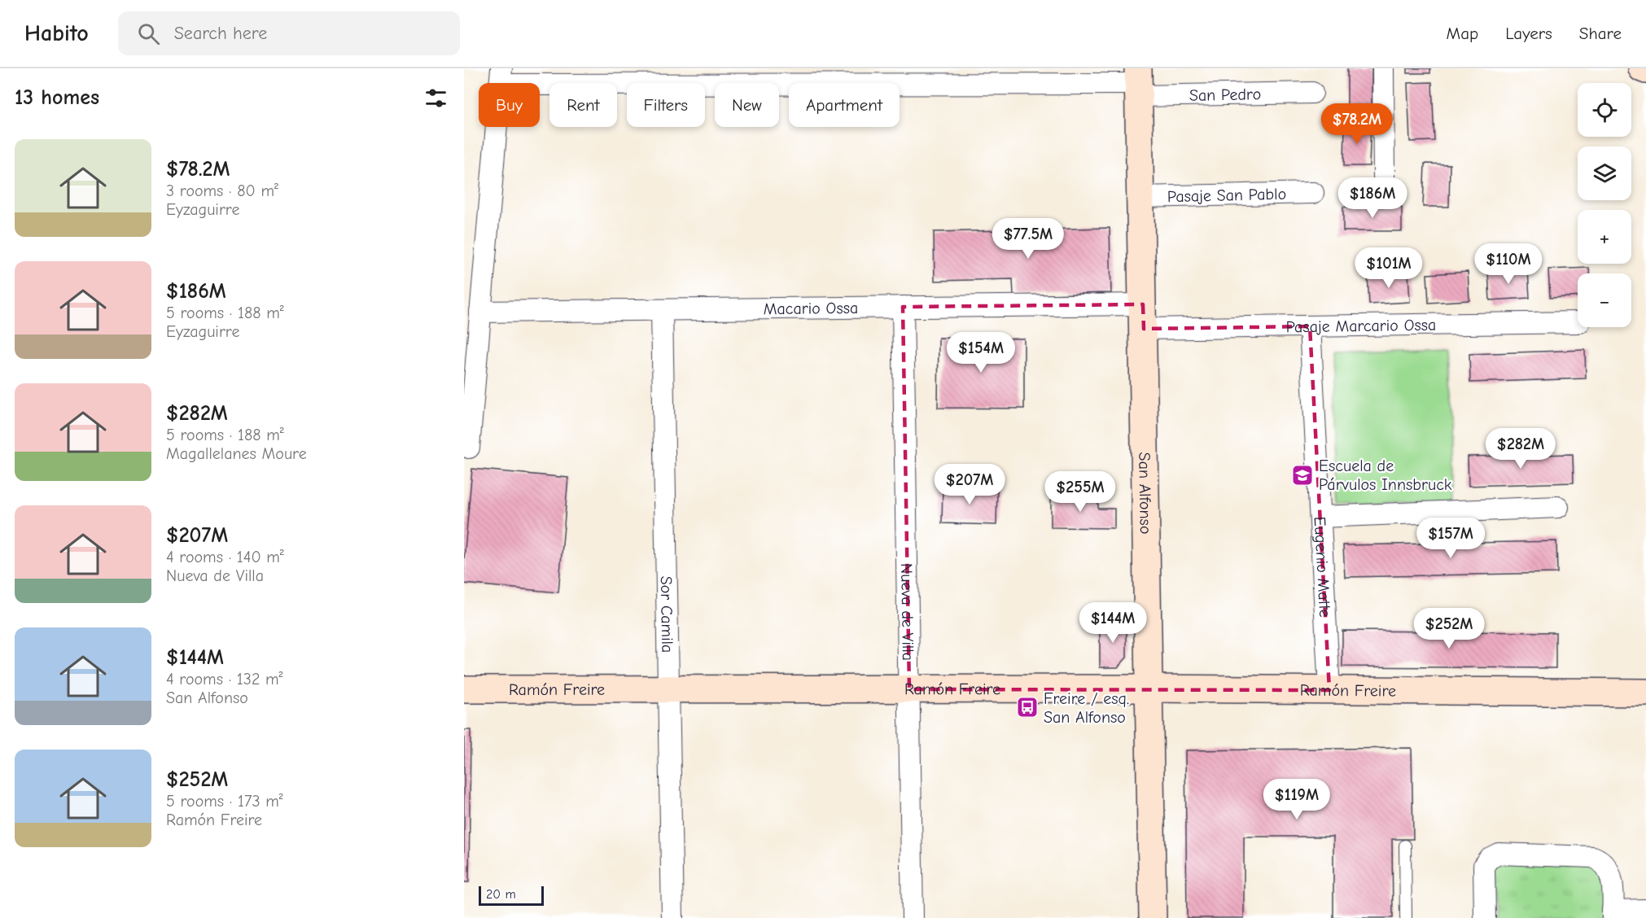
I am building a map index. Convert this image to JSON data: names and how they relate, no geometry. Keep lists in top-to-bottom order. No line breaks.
{"streets":{"street":["San Pedro","Pasaje San Pablo","Macario Ossa","Pasaje Marcario Ossa","San Alfonso","Eugenio Matte","Nueva de Villa","Sor Camila","Ramón Freire"]},"crossings":[["San Pedro","San Alfonso"],["Pasaje San Pablo","San Alfonso"],["Macario Ossa","Pasaje Marcario Ossa"],["Macario Ossa","San Alfonso"],["Macario Ossa","Nueva de Villa"],["Macario Ossa","Sor Camila"],["Pasaje Marcario Ossa","San Alfonso"],["Pasaje Marcario Ossa","Eugenio Matte"],["San Alfonso","Ramón Freire"],["Eugenio Matte","Ramón Freire"],["Nueva de Villa","Ramón Freire"],["Sor Camila","Ramón Freire"]],"places":{"school or university":["Escuela de Párvulos Innsbruck"],"bus stop":["Freire / esq. San Alfonso"]},"scale_bar":"20 m","page":{"header":"Habito","search":"Search here","nav":["Map","Layers","Share"],"heading":"13 homes","map_buttons":["+","−"],"chip":["Buy","Rent","Filters","New","Apartment"],"price":["$78.2M","$186M","$77.5M","$110M","$101M","$154M","$282M","$207M","$255M","$157M","$144M","$252M","$119M"],"list":[{"name":"$78.2M","note":"3 rooms · 80 m² · Eyzaguirre"},{"name":"$186M","note":"5 rooms · 188 m² · Eyzaguirre"},{"name":"$282M","note":"5 rooms · 188 m² · Magallelanes Moure"},{"name":"$207M","note":"4 rooms · 140 m² · Nueva de Villa"},{"name":"$144M","note":"4 rooms · 132 m² · San Alfonso"},{"name":"$252M","note":"5 rooms · 173 m² · Ramón Freire"}],"scale":"20 m"}}
